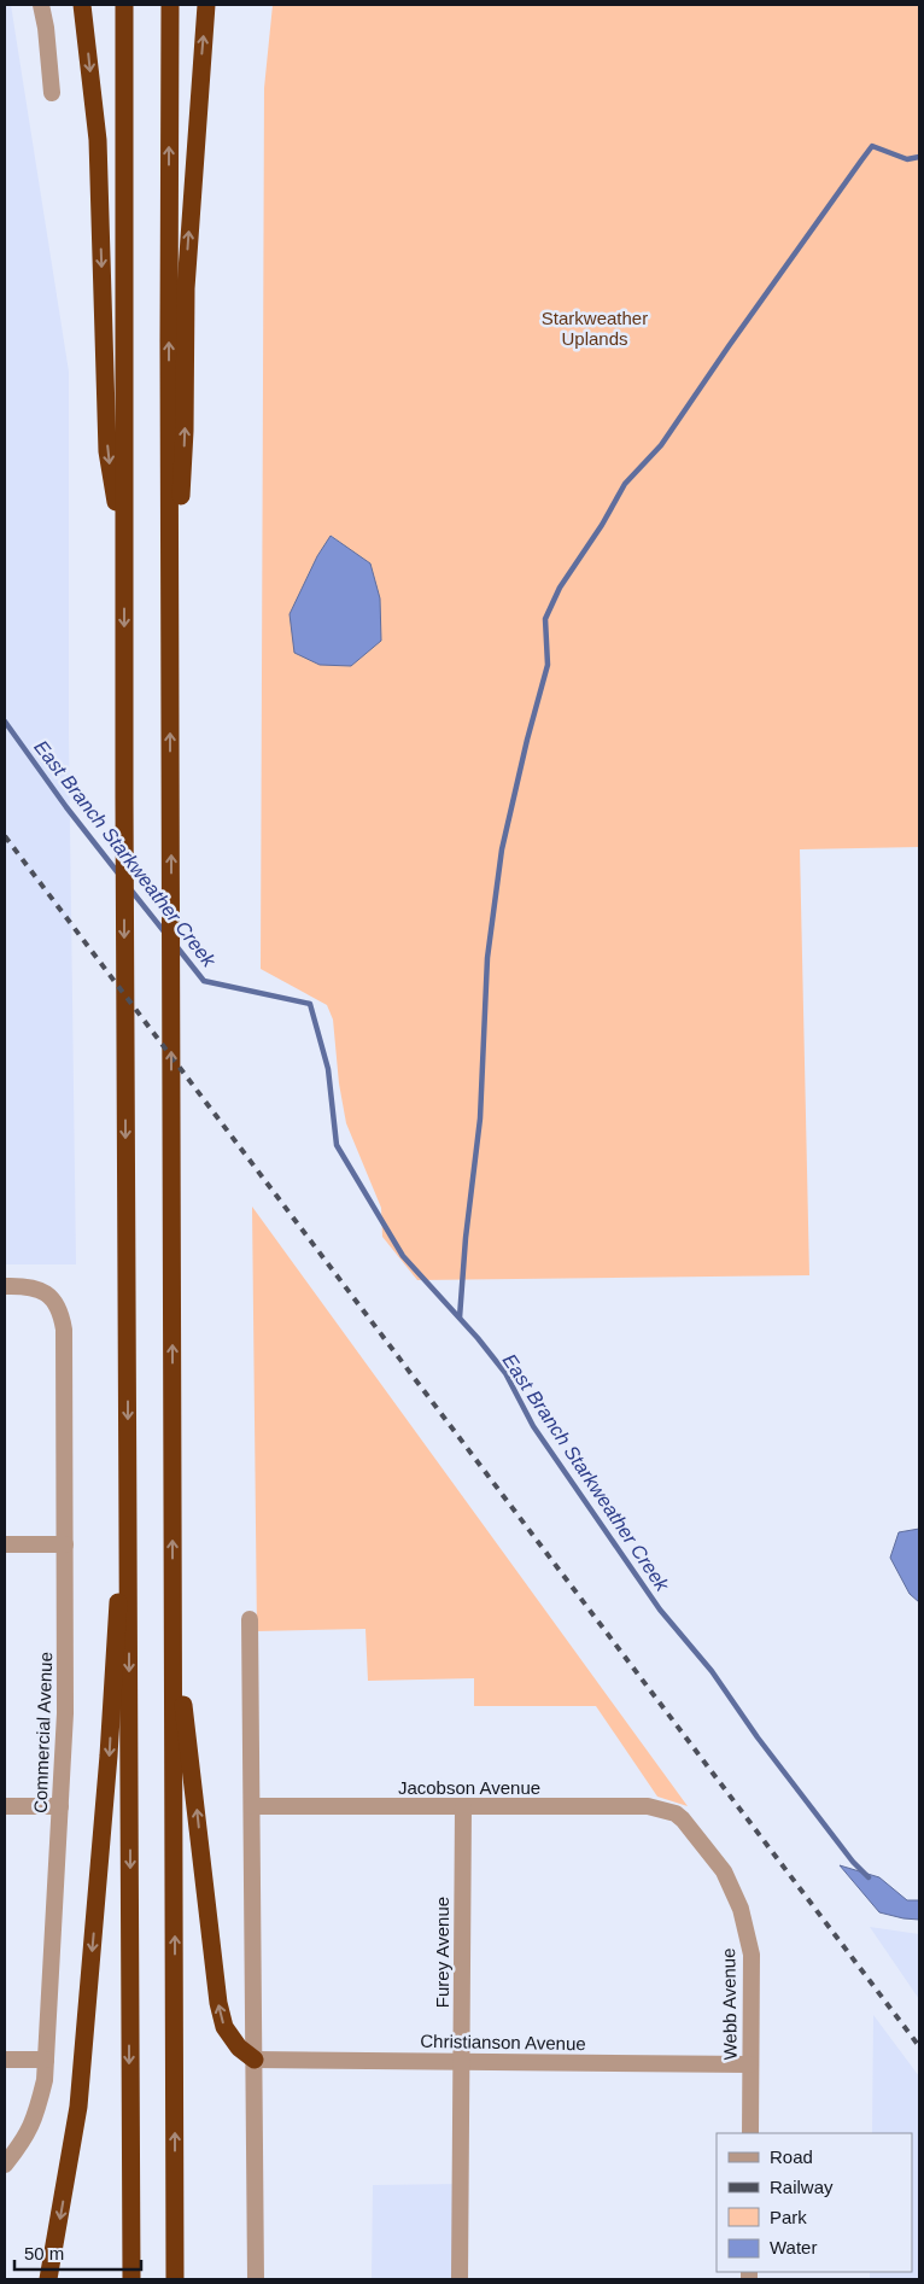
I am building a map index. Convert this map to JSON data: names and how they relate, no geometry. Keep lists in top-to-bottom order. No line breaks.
{"streets":{"street":["Commercial Avenue","Jacobson Avenue","Furey Avenue","Webb Avenue","Christianson Avenue"]},"crossings":[["Jacobson Avenue","Furey Avenue"],["Jacobson Avenue","Webb Avenue"],["Furey Avenue","Christianson Avenue"],["Webb Avenue","Christianson Avenue"]],"water":["East Branch Starkweather Creek"],"parks":["Starkweather Uplands"],"legend":["Road","Railway","Park","Water"],"scale_bar":"50 m"}
